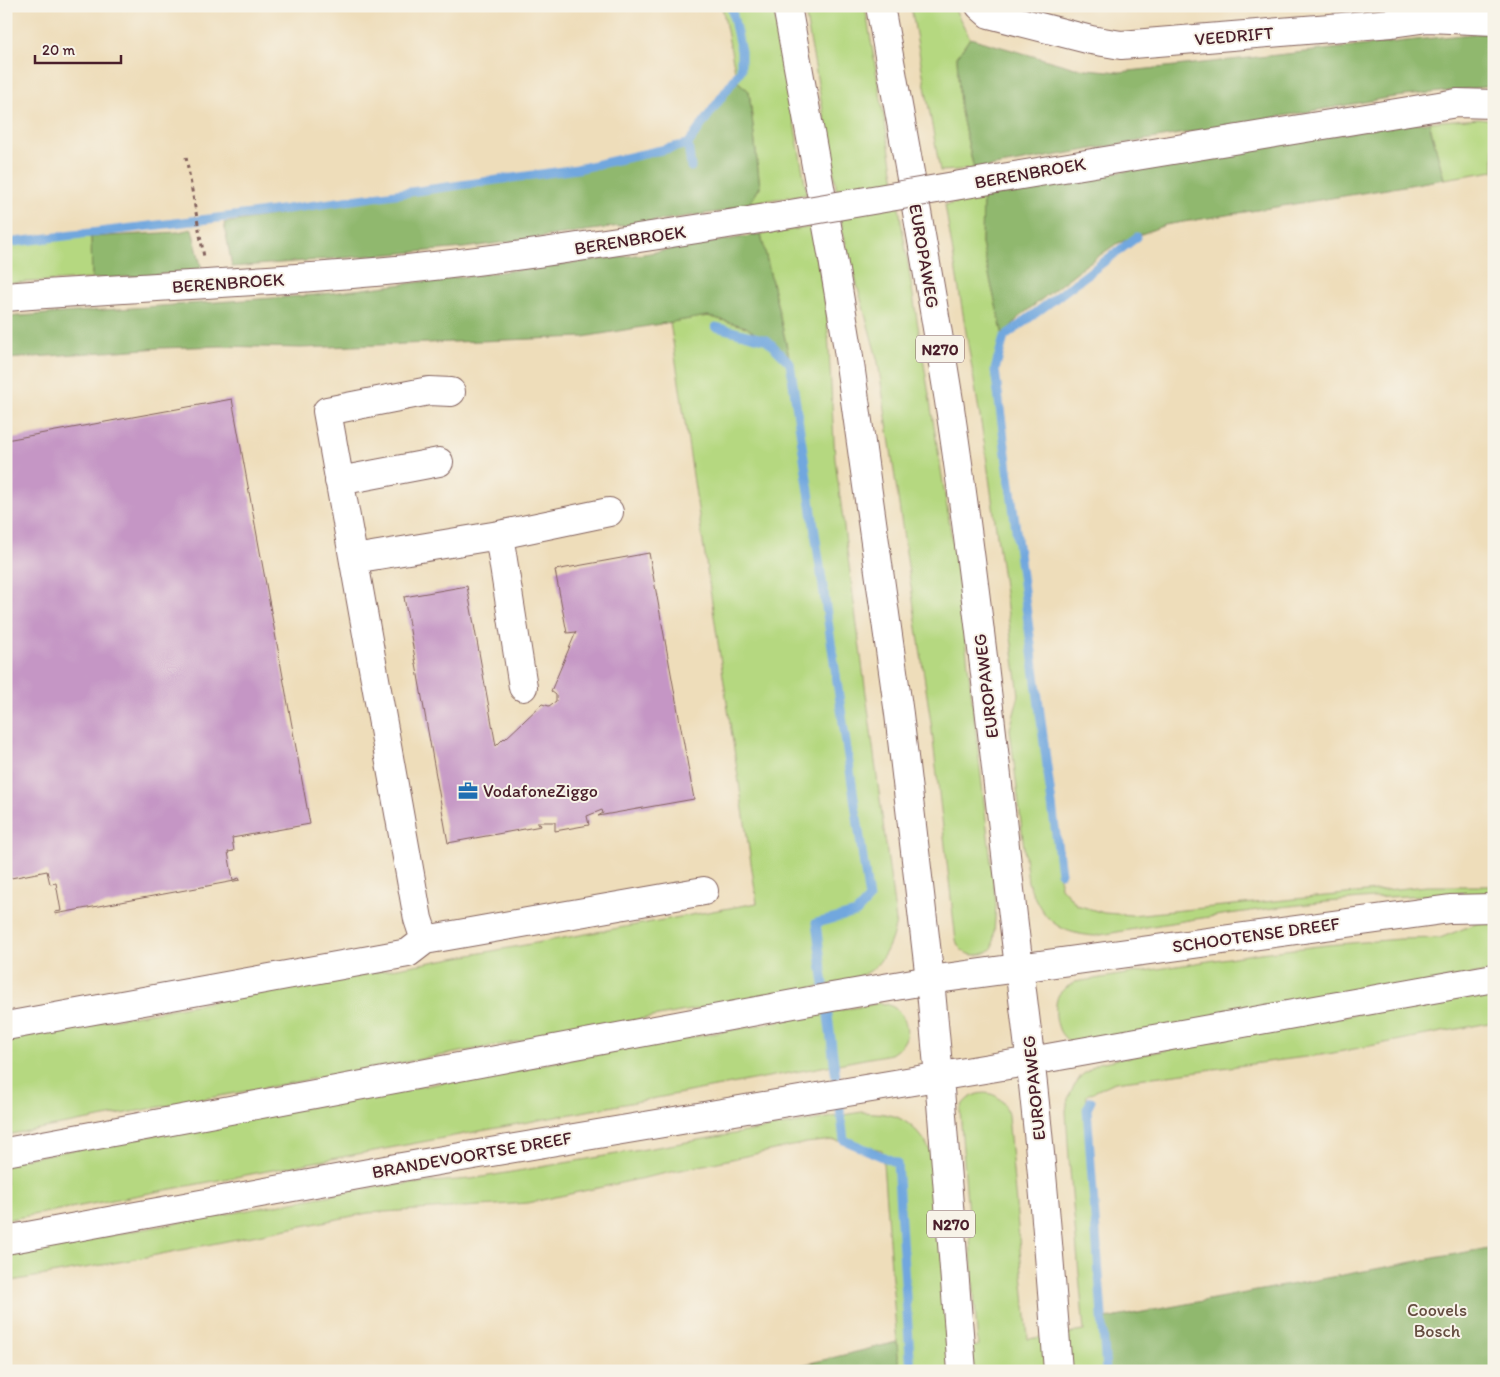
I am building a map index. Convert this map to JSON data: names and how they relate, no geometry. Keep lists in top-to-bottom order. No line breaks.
{"streets":{"main road":["VEEDRIFT","BERENBROEK","EUROPAWEG","N270","SCHOOTENSE DREEF","BRANDEVOORTSE DREEF"]},"crossings":[["EUROPAWEG","SCHOOTENSE DREEF"],["EUROPAWEG","BRANDEVOORTSE DREEF"],["N270","SCHOOTENSE DREEF"],["N270","BRANDEVOORTSE DREEF"]],"parks":["Coovels Bosch"],"places":{"office":["VodafoneZiggo"]},"scale_bar":"20 m"}
